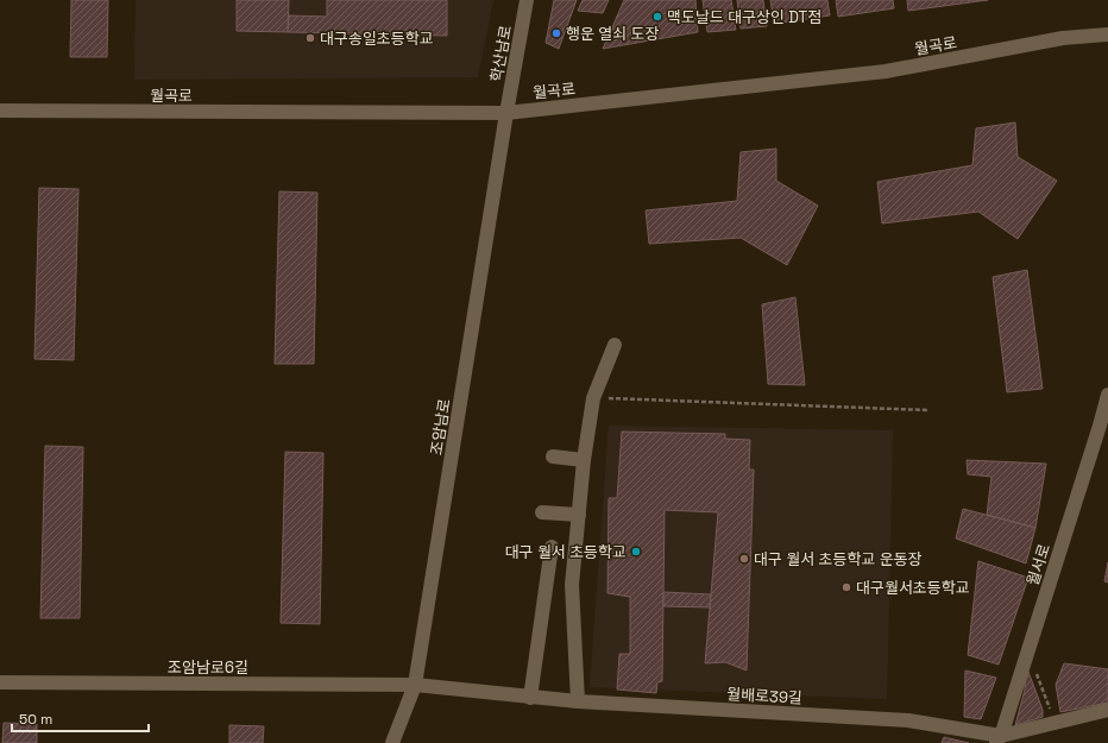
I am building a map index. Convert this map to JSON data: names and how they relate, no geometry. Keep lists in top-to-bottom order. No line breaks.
{"streets":{"street":["월곡로","학산남로","조암남로","월서로","조암남로6길","월배로39길"]},"crossings":[["월곡로","학산남로"],["월곡로","조암남로"],["학산남로","조암남로"],["조암남로","조암남로6길"],["조암남로","월배로39길"],["월서로","월배로39길"],["조암남로6길","월배로39길"]],"places":["맥도날드 대구상인 DT점","행운 열쇠 도장","대구송일초등학교","대구 월서 초등학교","대구 월서 초등학교 운동장","대구월서초등학교"],"scale_bar":"50 m"}
